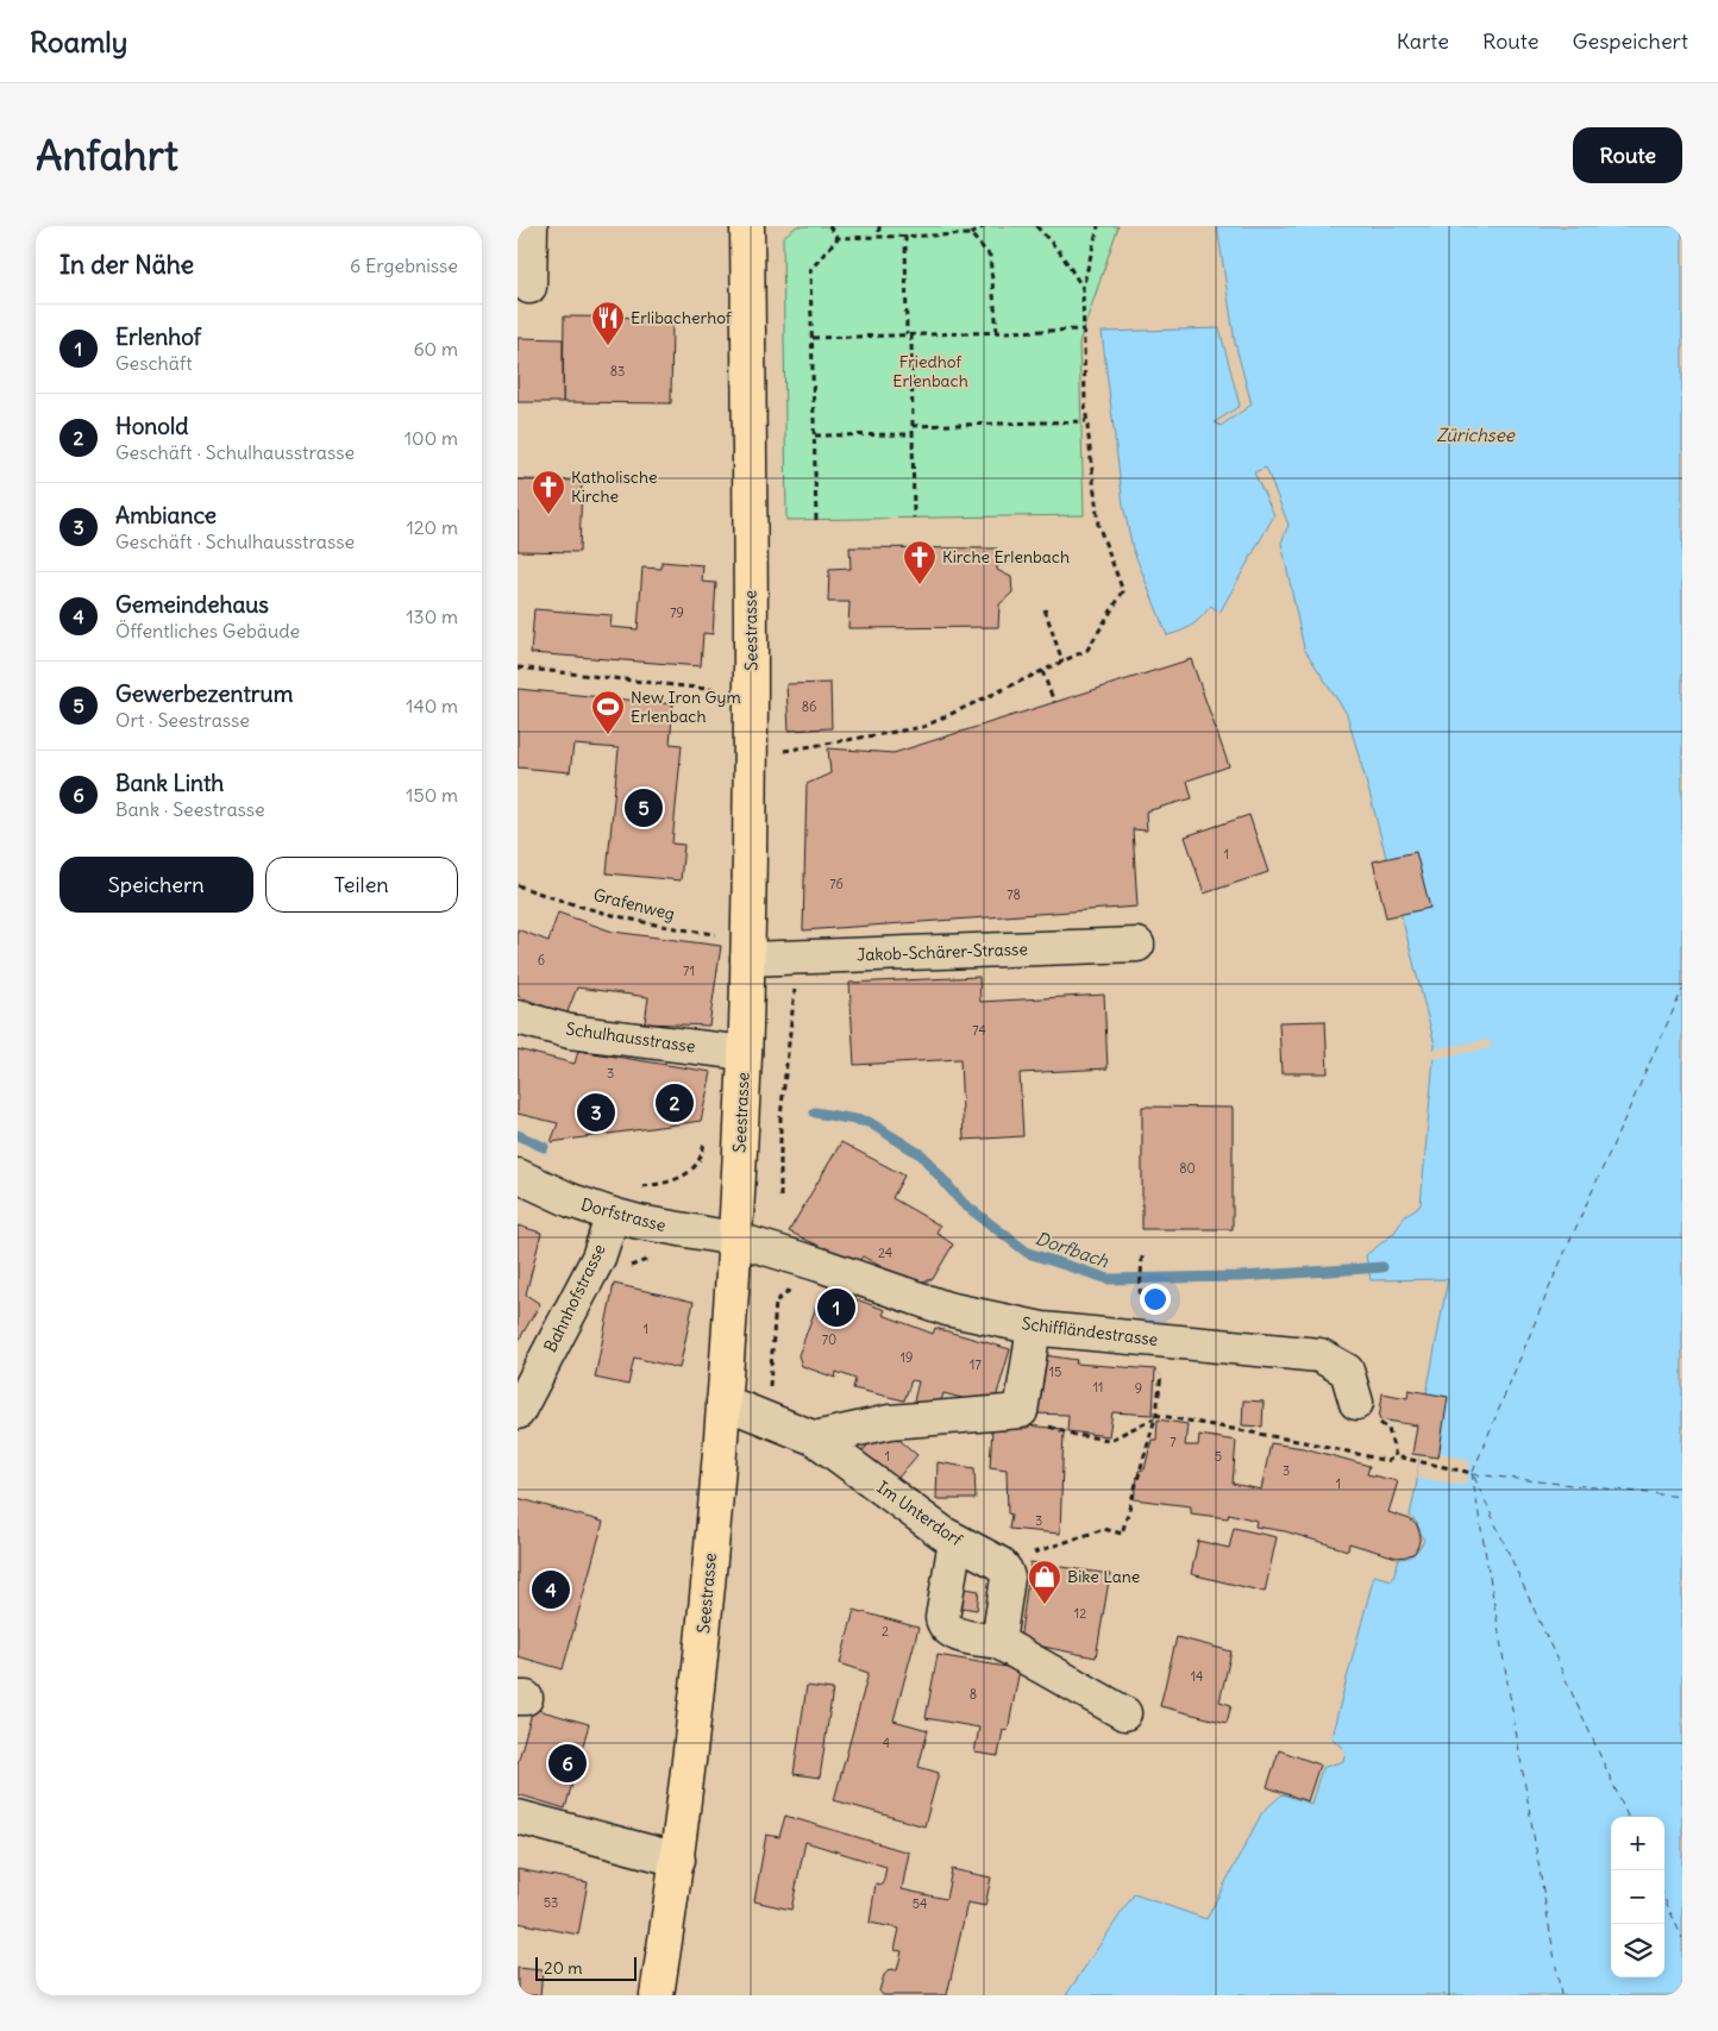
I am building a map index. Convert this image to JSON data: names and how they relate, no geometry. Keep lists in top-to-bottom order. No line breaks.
{"streets":{"main road":["Seestrasse"],"street":["Jakob-Schärer-Strasse","Schulhausstrasse","Dorfstrasse","Bahnhofstrasse","Schiffländestrasse","Im Unterdorf"],"path":["Grafenweg"]},"crossings":[["Seestrasse","Grafenweg"],["Seestrasse","Jakob-Schärer-Strasse"],["Seestrasse","Schulhausstrasse"],["Seestrasse","Dorfstrasse"],["Seestrasse","Schiffländestrasse"],["Seestrasse","Im Unterdorf"],["Grafenweg","Jakob-Schärer-Strasse"],["Dorfstrasse","Bahnhofstrasse"],["Dorfstrasse","Schiffländestrasse"]],"water":["Zürichsee","Dorfbach"],"parks":["Friedhof Erlenbach"],"places":{"restaurant":["Erlibacherhof"],"church":["Katholische Kirche","Kirche Erlenbach"],"sports":["New Iron Gym Erlenbach"],"shop":["Bike Lane"]},"house_numbers":["83","79","86","1","76","78","6","71","74","3","80","24","1","70","19","17","15","11","9","7","1","5","3","1","3","12","2","14","8","4","53","54"],"scale_bar":"20 m","page":{"header":"Roamly","nav":["Karte","Route","Gespeichert"],"buttons":["Route",["Speichern","Teilen"]],"title":"Anfahrt","heading":["In der Nähe","6 Ergebnisse"],"list":[{"mark":"1","name":"Erlenhof","note":"Geschäft","value":"60 m"},{"mark":"2","name":"Honold","note":"Geschäft · Schulhausstrasse","value":"100 m"},{"mark":"3","name":"Ambiance","note":"Geschäft · Schulhausstrasse","value":"120 m"},{"mark":"4","name":"Gemeindehaus","note":"Öffentliches Gebäude","value":"130 m"},{"mark":"5","name":"Gewerbezentrum","note":"Ort · Seestrasse","value":"140 m"},{"mark":"6","name":"Bank Linth","note":"Bank · Seestrasse","value":"150 m"}],"pins":["5","2","3","1","4","6"],"map_buttons":["+","−"],"scale":"20 m"}}
